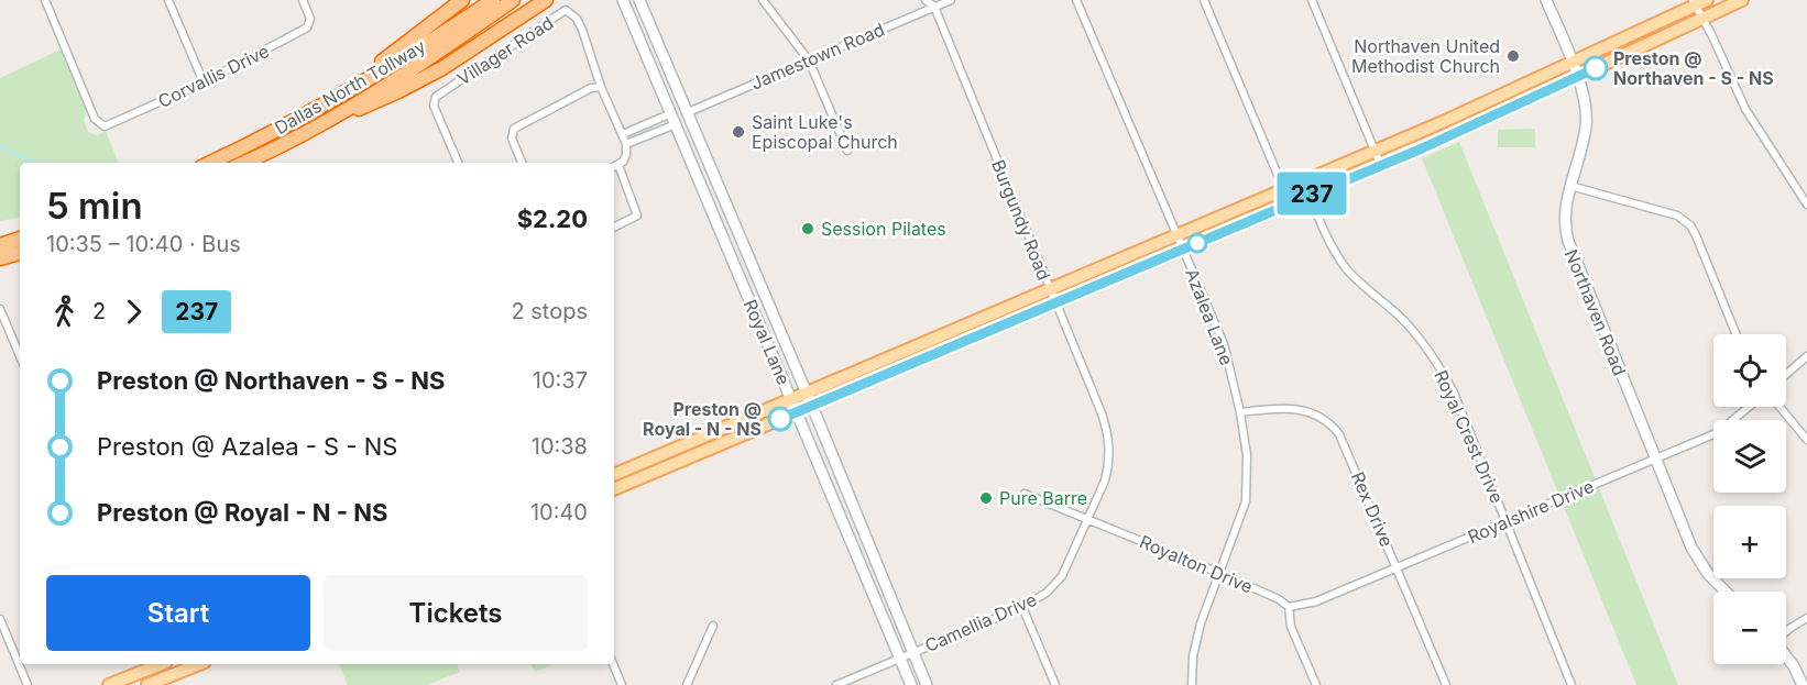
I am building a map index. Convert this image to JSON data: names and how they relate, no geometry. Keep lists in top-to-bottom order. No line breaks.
{"streets":{"highway":["Dallas North Tollway"],"main road":["Northaven Road","Royal Lane"],"street":["Villager Road","Jamestown Road","Corvallis Drive","Burgundy Road","Azalea Lane","Royal Crest Drive","Rex Drive","Royalshire Drive","Royalton Drive","Camellia Drive"]},"crossings":[["Jamestown Road","Burgundy Road"],["Jamestown Road","Royal Lane"],["Burgundy Road","Royalton Drive"],["Burgundy Road","Camellia Drive"],["Northaven Road","Royalshire Drive"],["Azalea Lane","Rex Drive"],["Azalea Lane","Royalton Drive"],["Royal Lane","Camellia Drive"],["Royal Crest Drive","Royalshire Drive"],["Rex Drive","Royalshire Drive"],["Royalshire Drive","Royalton Drive"],["Royalton Drive","Camellia Drive"]],"places":["Northaven United Methodist Church","Preston @ Northaven - S - NS","Saint Luke's Episcopal Church","Session Pilates","Preston @ Royal - N - NS","Pure Barre"],"lines":["bus line 237"],"page":{"on_map":"237","heading":["5 min","10:35 – 10:40 · Bus","$2.20"],"legs":["2","237","2 stops"],"map_buttons":["+","−"],"list":[{"name":"Preston @ Northaven - S - NS","value":"10:37"},{"name":"Preston @ Azalea - S - NS","value":"10:38"},{"name":"Preston @ Royal - N - NS","value":"10:40"}],"buttons":["Start","Tickets"]}}
